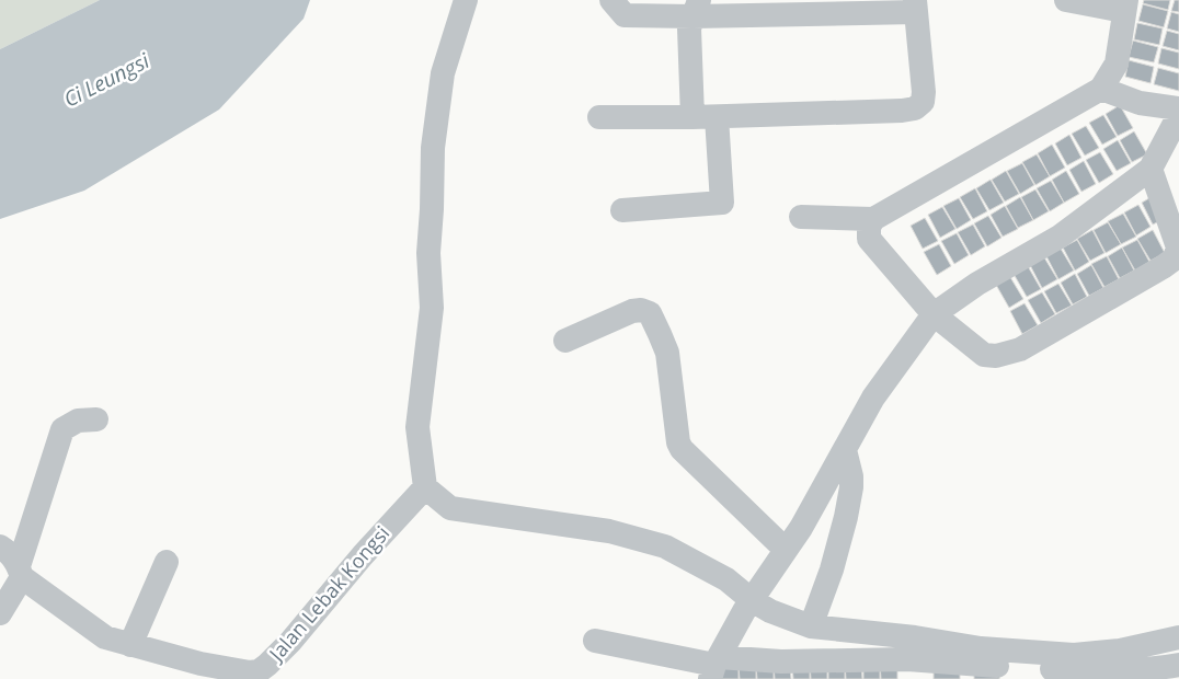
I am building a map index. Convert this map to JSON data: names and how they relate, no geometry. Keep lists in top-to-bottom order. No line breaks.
{"streets":{"street":["Jalan Lebak Kongsi"]},"water":["Ci Leungsi"]}
